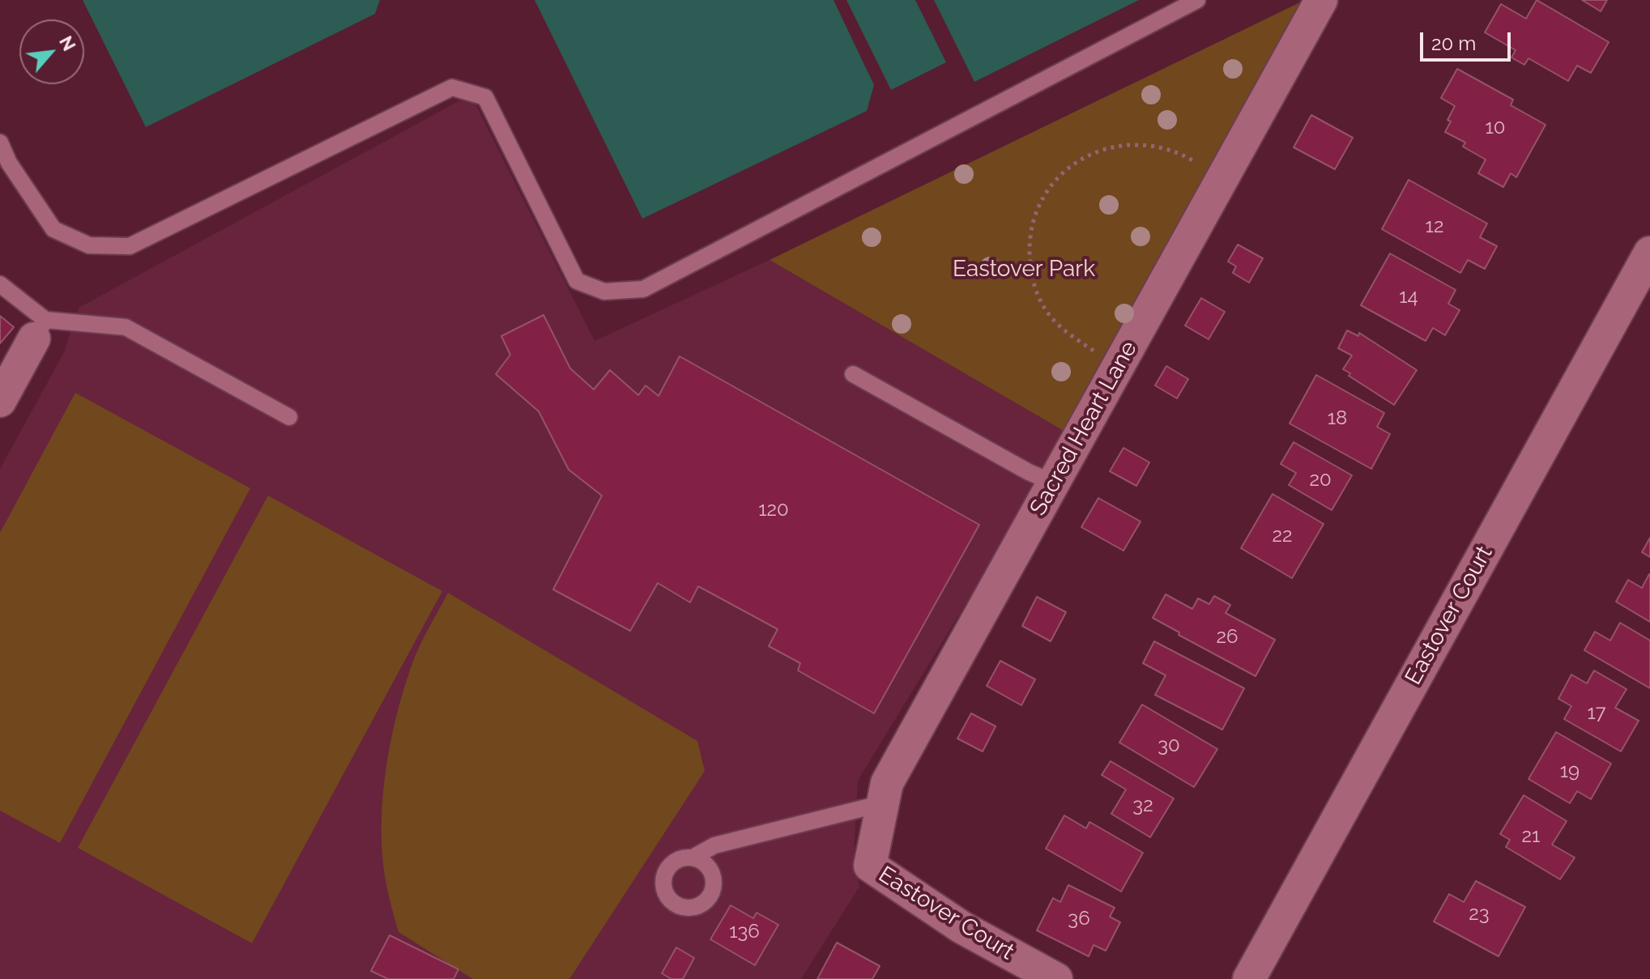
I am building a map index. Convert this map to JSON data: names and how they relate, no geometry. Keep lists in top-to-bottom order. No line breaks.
{"streets":{"street":["Sacred Heart Lane","Eastover Court"]},"crossings":[["Sacred Heart Lane","Eastover Court"]],"parks":["Eastover Park"],"house_numbers":["10","12","14","18","20","120","22","26","17","30","19","32","21","23","36","136"],"scale_bar":"20 m","north":"top right"}
